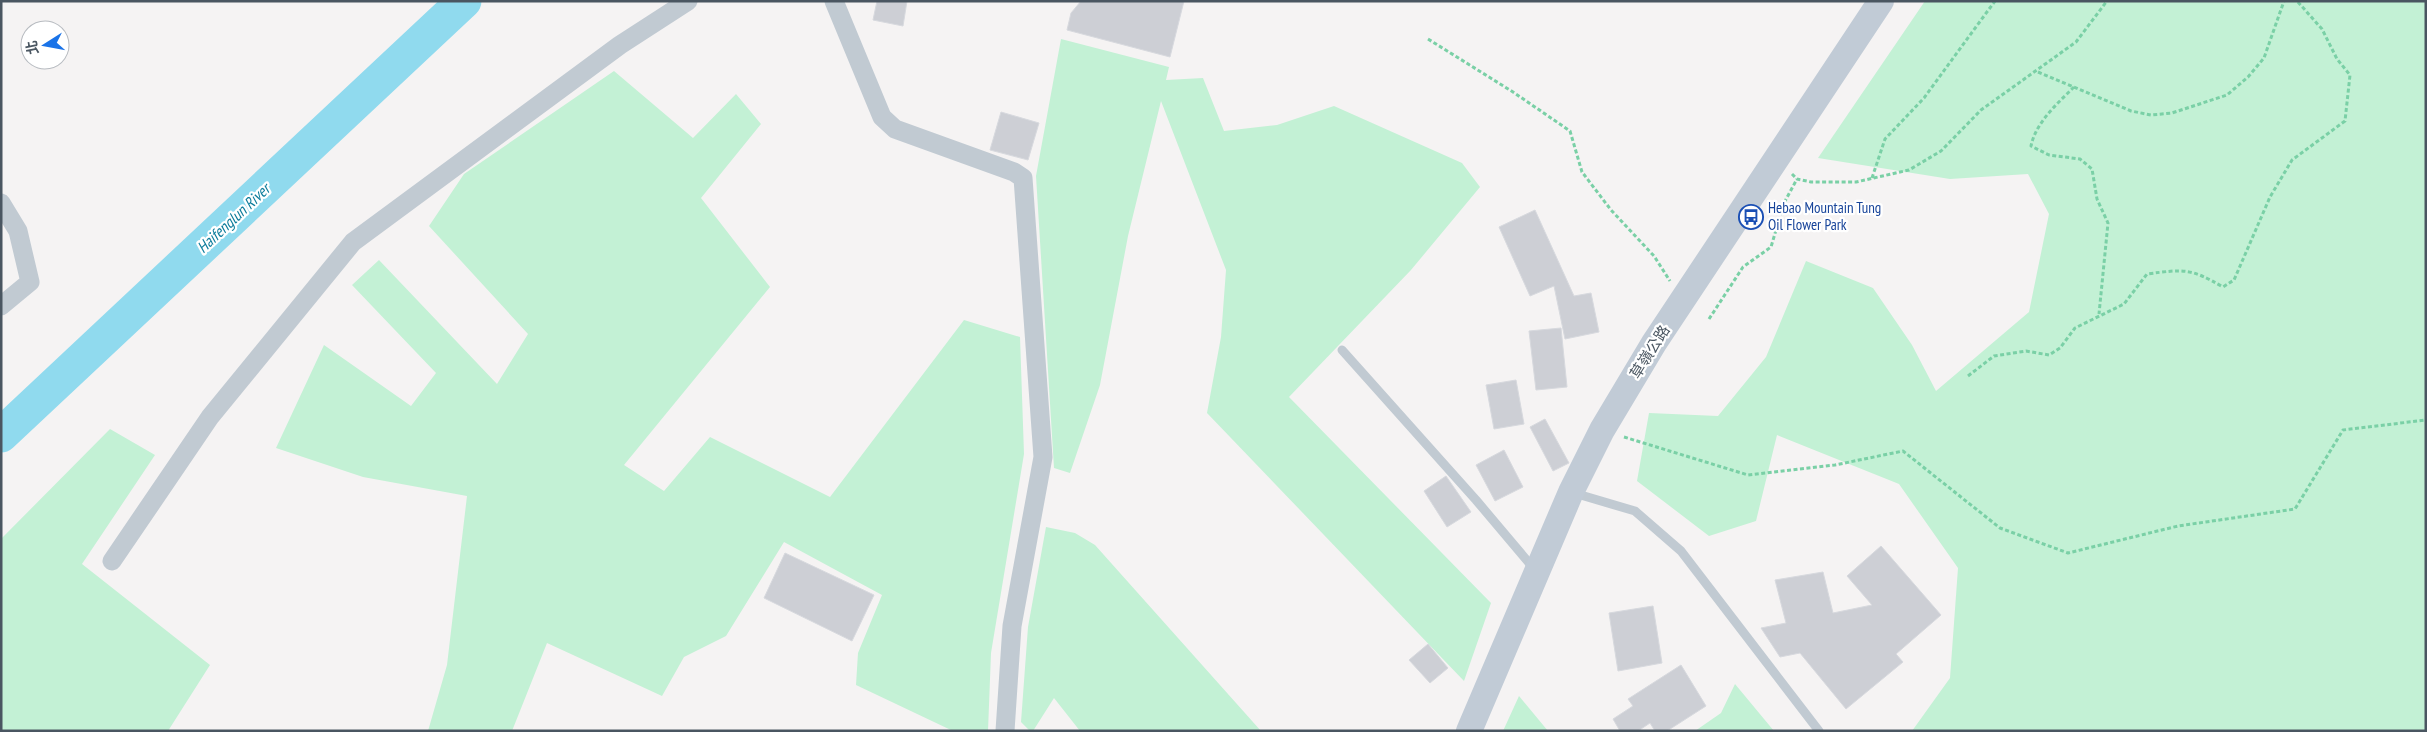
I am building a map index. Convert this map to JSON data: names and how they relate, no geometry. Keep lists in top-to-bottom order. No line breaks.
{"streets":{"main road":["草嶺公路"]},"water":["Haifenglun River"],"places":{"bus stop":["Hebao Mountain Tung Oil Flower Park"]},"north":"left"}
